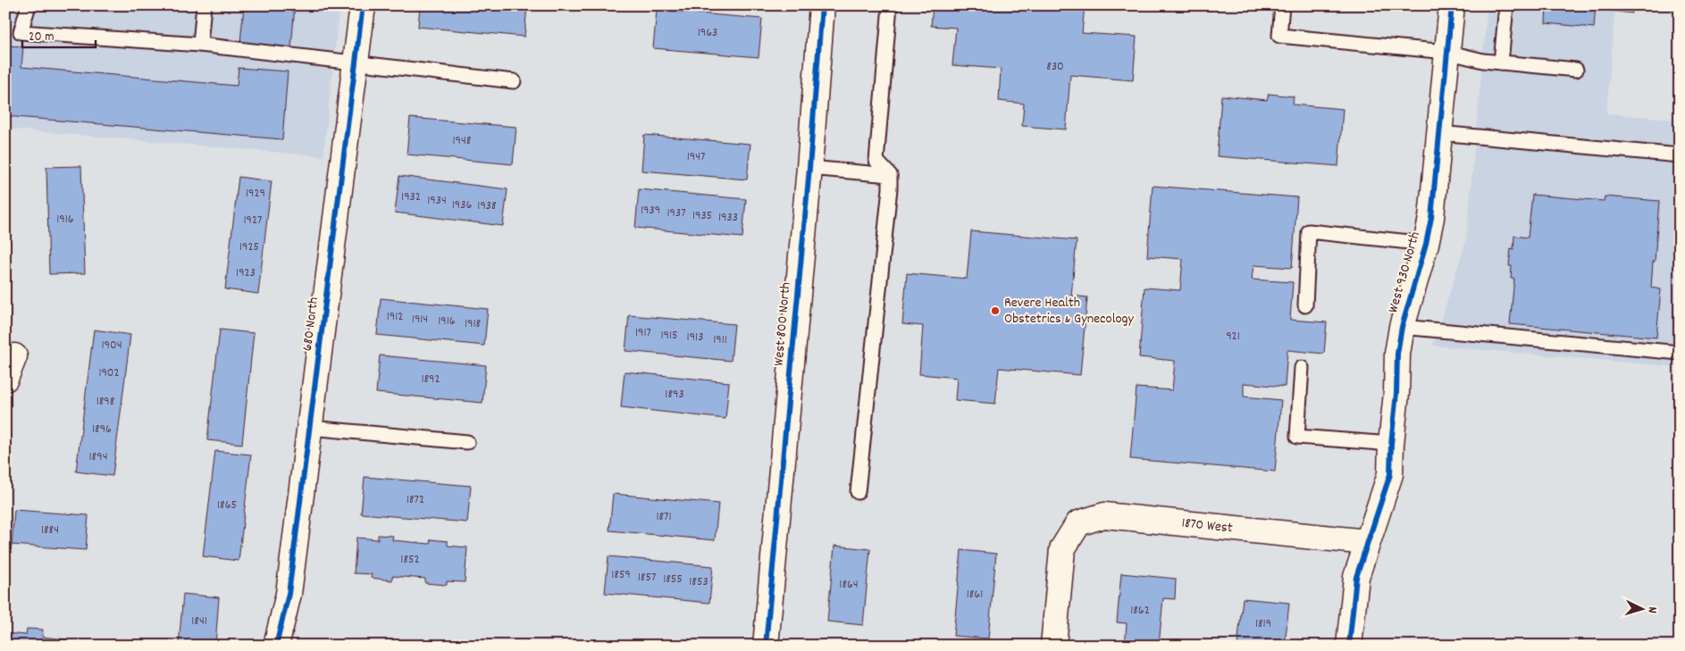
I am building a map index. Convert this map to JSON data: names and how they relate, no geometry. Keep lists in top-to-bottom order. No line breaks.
{"streets":{"street":["West 930 North","680 North","West 800 North","1870 West"]},"crossings":[["West 930 North","1870 West"]],"places":["Revere Health Obstetrics & Gynecology"],"house_numbers":["1963","830","1948","1947","1929","1932","1934","1936","1938","1939","1937","1935","1933","1916","1927","1925","1923","1912","1914","1916","1918","1917","1915","921","1913","1911","1904","1902","1892","1893","1898","1896","1894","1872","1865","1871","1884","1852","1859","1857","1855","1853","1864","1861","1862","1841","1819"],"scale_bar":"20 m","north":"right"}
